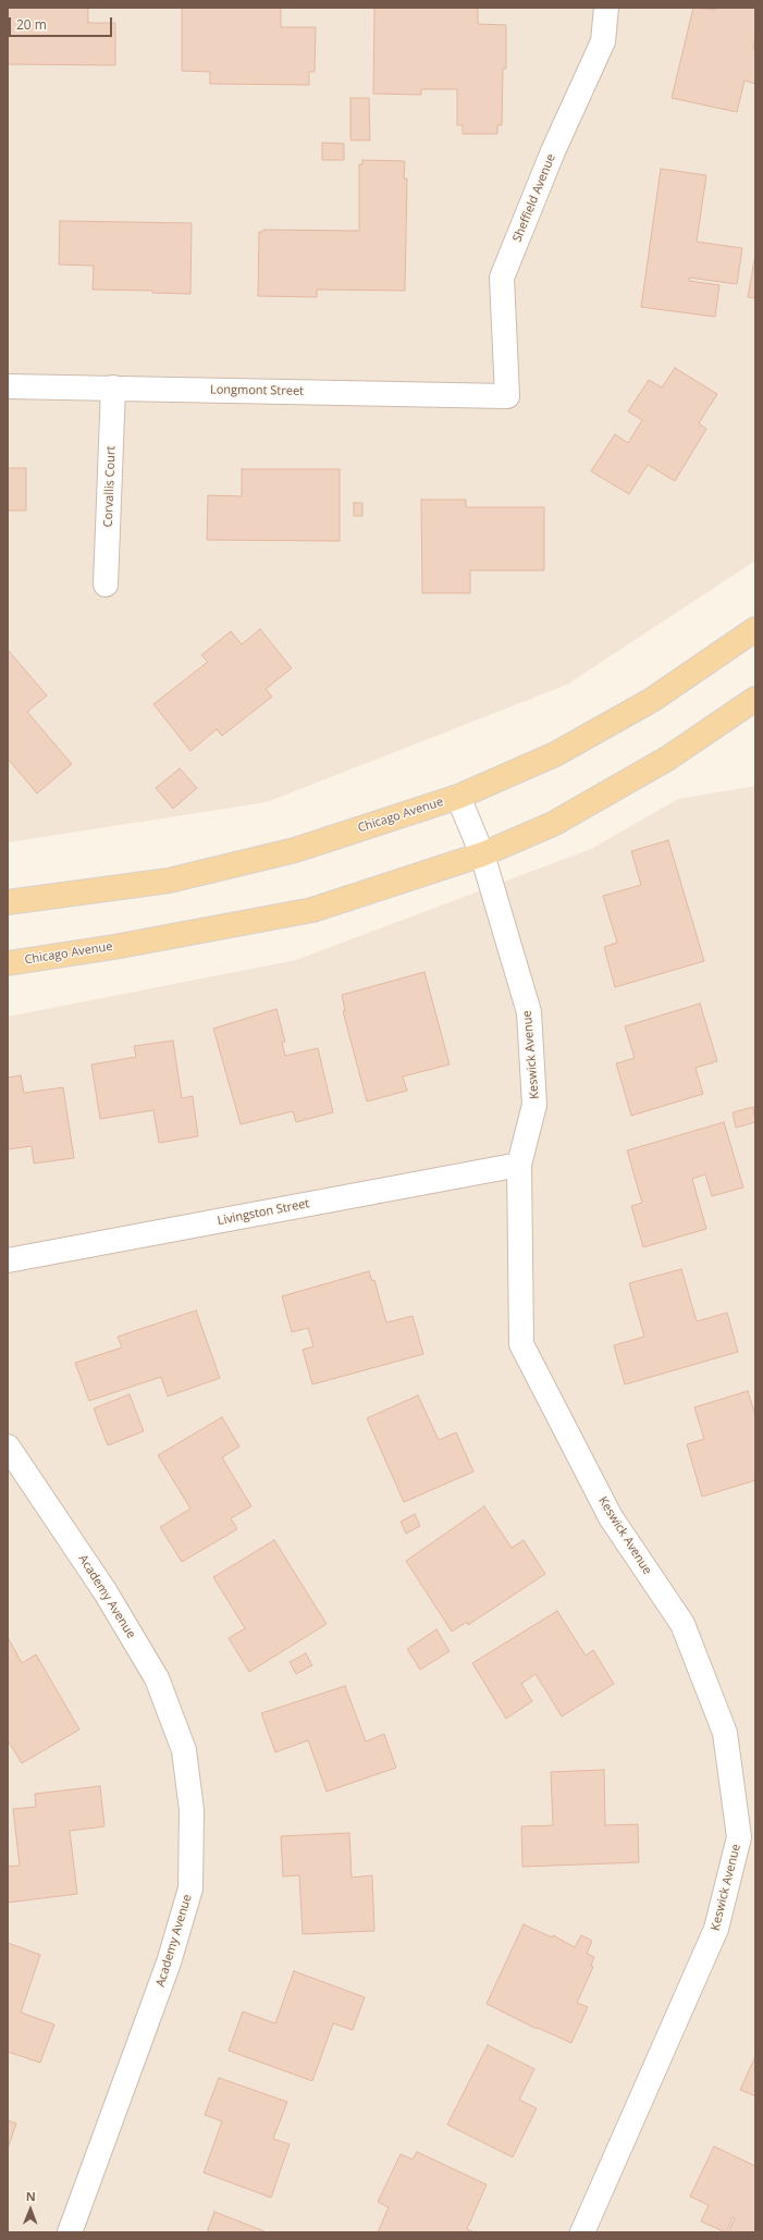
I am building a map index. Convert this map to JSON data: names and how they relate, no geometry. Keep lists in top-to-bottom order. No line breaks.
{"streets":{"main road":["Chicago Avenue"],"street":["Sheffield Avenue","Longmont Street","Corvallis Court","Keswick Avenue","Livingston Street","Academy Avenue"]},"crossings":[["Sheffield Avenue","Longmont Street"],["Longmont Street","Corvallis Court"],["Chicago Avenue","Keswick Avenue"],["Keswick Avenue","Livingston Street"]],"scale_bar":"20 m","north":"top"}
